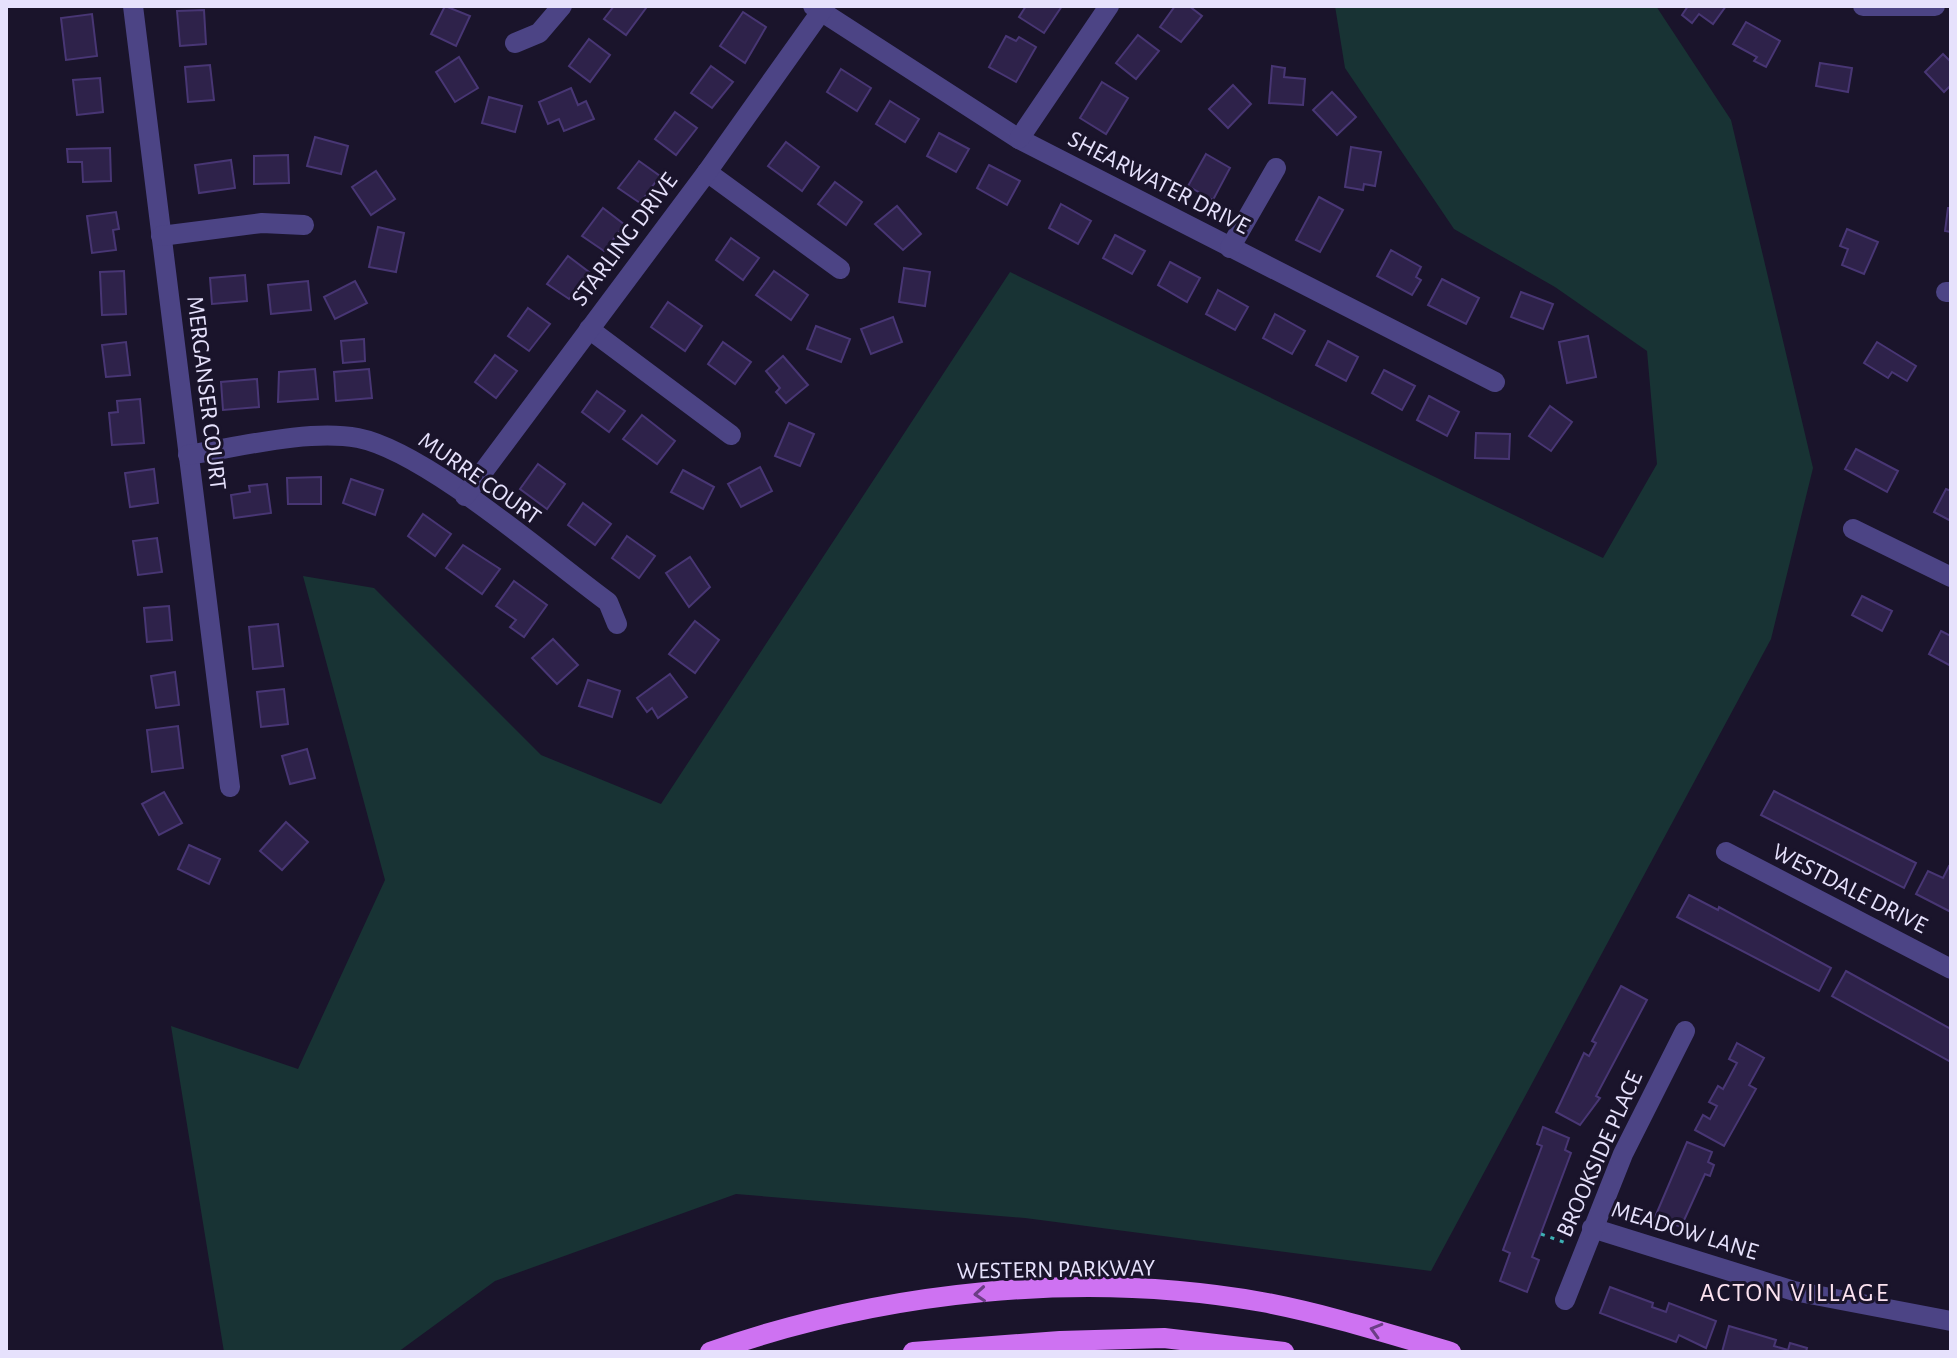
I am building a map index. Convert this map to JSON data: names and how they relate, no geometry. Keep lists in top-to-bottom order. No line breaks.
{"streets":{"main road":["WESTERN PARKWAY"],"street":["SHEARWATER DRIVE","STARLING DRIVE","MERGANSER COURT","MURRE COURT","WESTDALE DRIVE","BROOKSIDE PLACE","MEADOW LANE"]},"crossings":[["SHEARWATER DRIVE","STARLING DRIVE"],["STARLING DRIVE","MURRE COURT"],["MERGANSER COURT","MURRE COURT"],["BROOKSIDE PLACE","MEADOW LANE"]],"districts":["ACTON VILLAGE"]}
